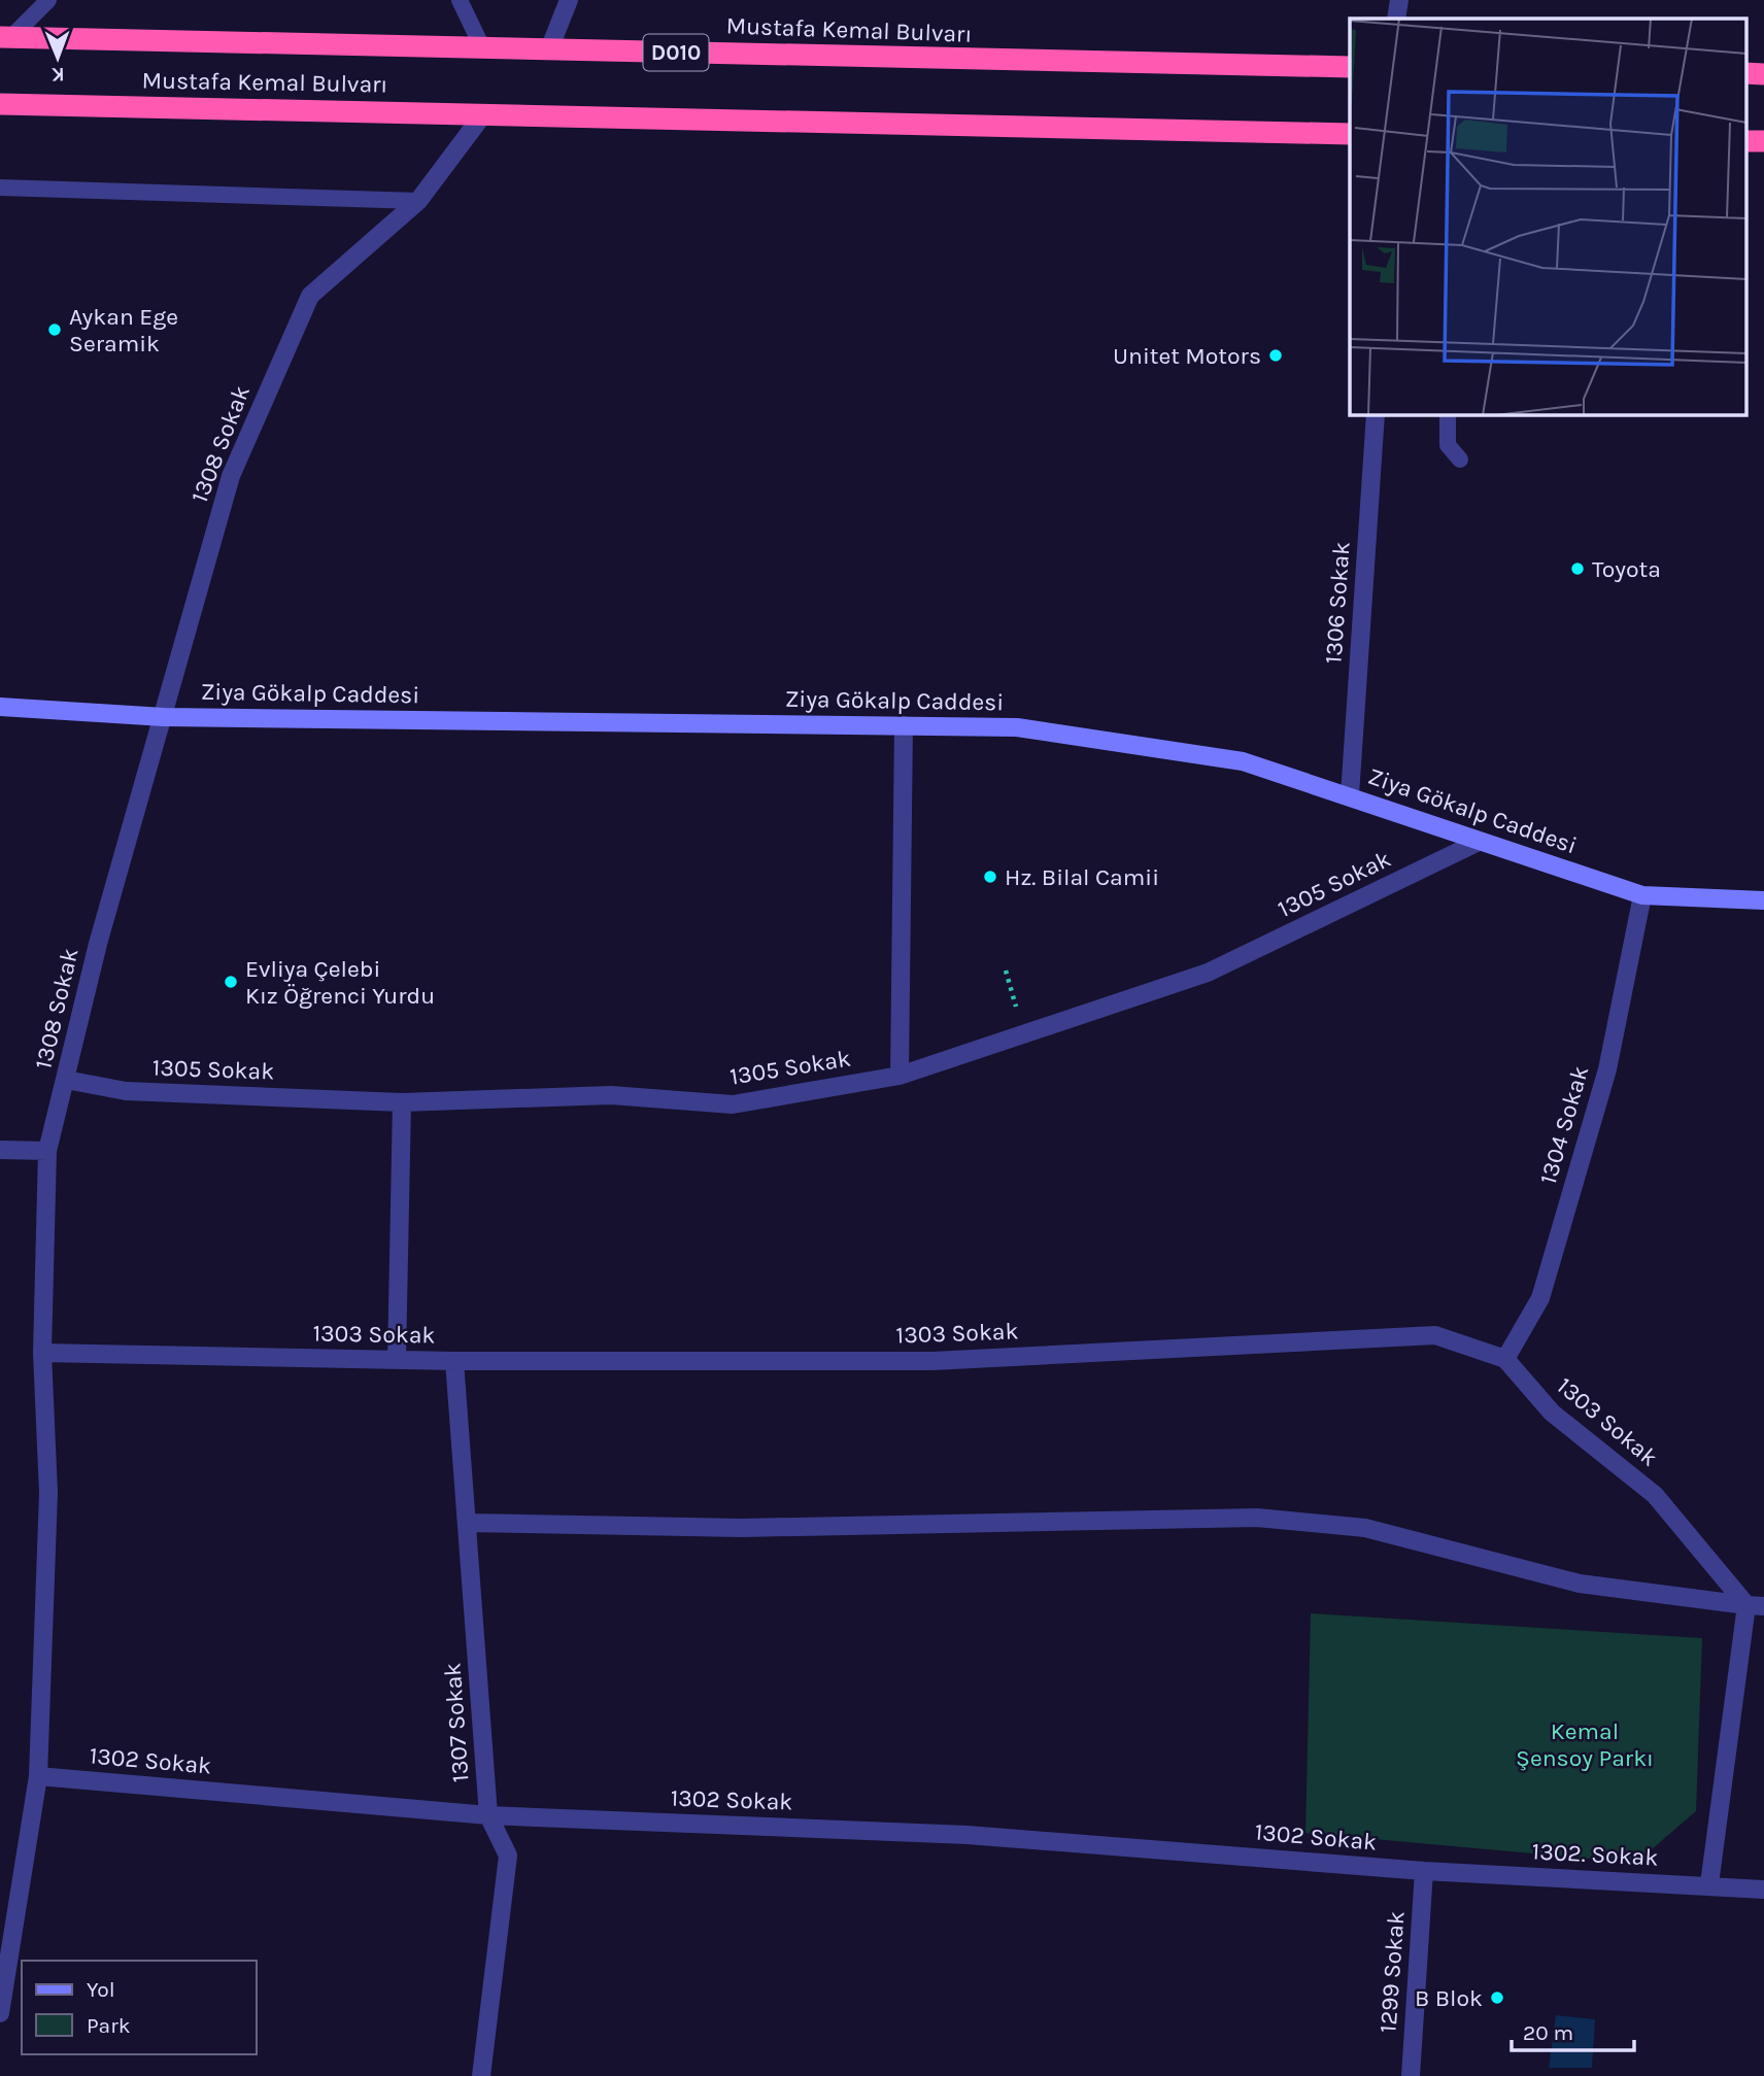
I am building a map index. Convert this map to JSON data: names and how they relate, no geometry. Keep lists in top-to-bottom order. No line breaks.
{"streets":{"highway":["Mustafa Kemal Bulvarı","D010"],"street":["1308 Sokak","1306 Sokak","Ziya Gökalp Caddesi","1305 Sokak","1304 Sokak","1303 Sokak","1307 Sokak","1302 Sokak","1302. Sokak","1299 Sokak"]},"crossings":[["Mustafa Kemal Bulvarı","1308 Sokak"],["1308 Sokak","Ziya Gökalp Caddesi"],["1308 Sokak","1305 Sokak"],["1308 Sokak","1303 Sokak"],["1308 Sokak","1302 Sokak"],["1306 Sokak","Ziya Gökalp Caddesi"],["Ziya Gökalp Caddesi","1305 Sokak"],["Ziya Gökalp Caddesi","1304 Sokak"],["1304 Sokak","1303 Sokak"],["1303 Sokak","1307 Sokak"],["1307 Sokak","1302 Sokak"],["1302 Sokak","1302. Sokak"],["1302 Sokak","1299 Sokak"],["1302. Sokak","1299 Sokak"]],"parks":["Kemal Şensoy Parkı"],"places":["Aykan Ege Seramik","Unitet Motors","Toyota","Hz. Bilal Camii","Evliya Çelebi Kız Öğrenci Yurdu","B Blok"],"legend":["Yol","Park"],"scale_bar":"20 m","north":"bottom"}
